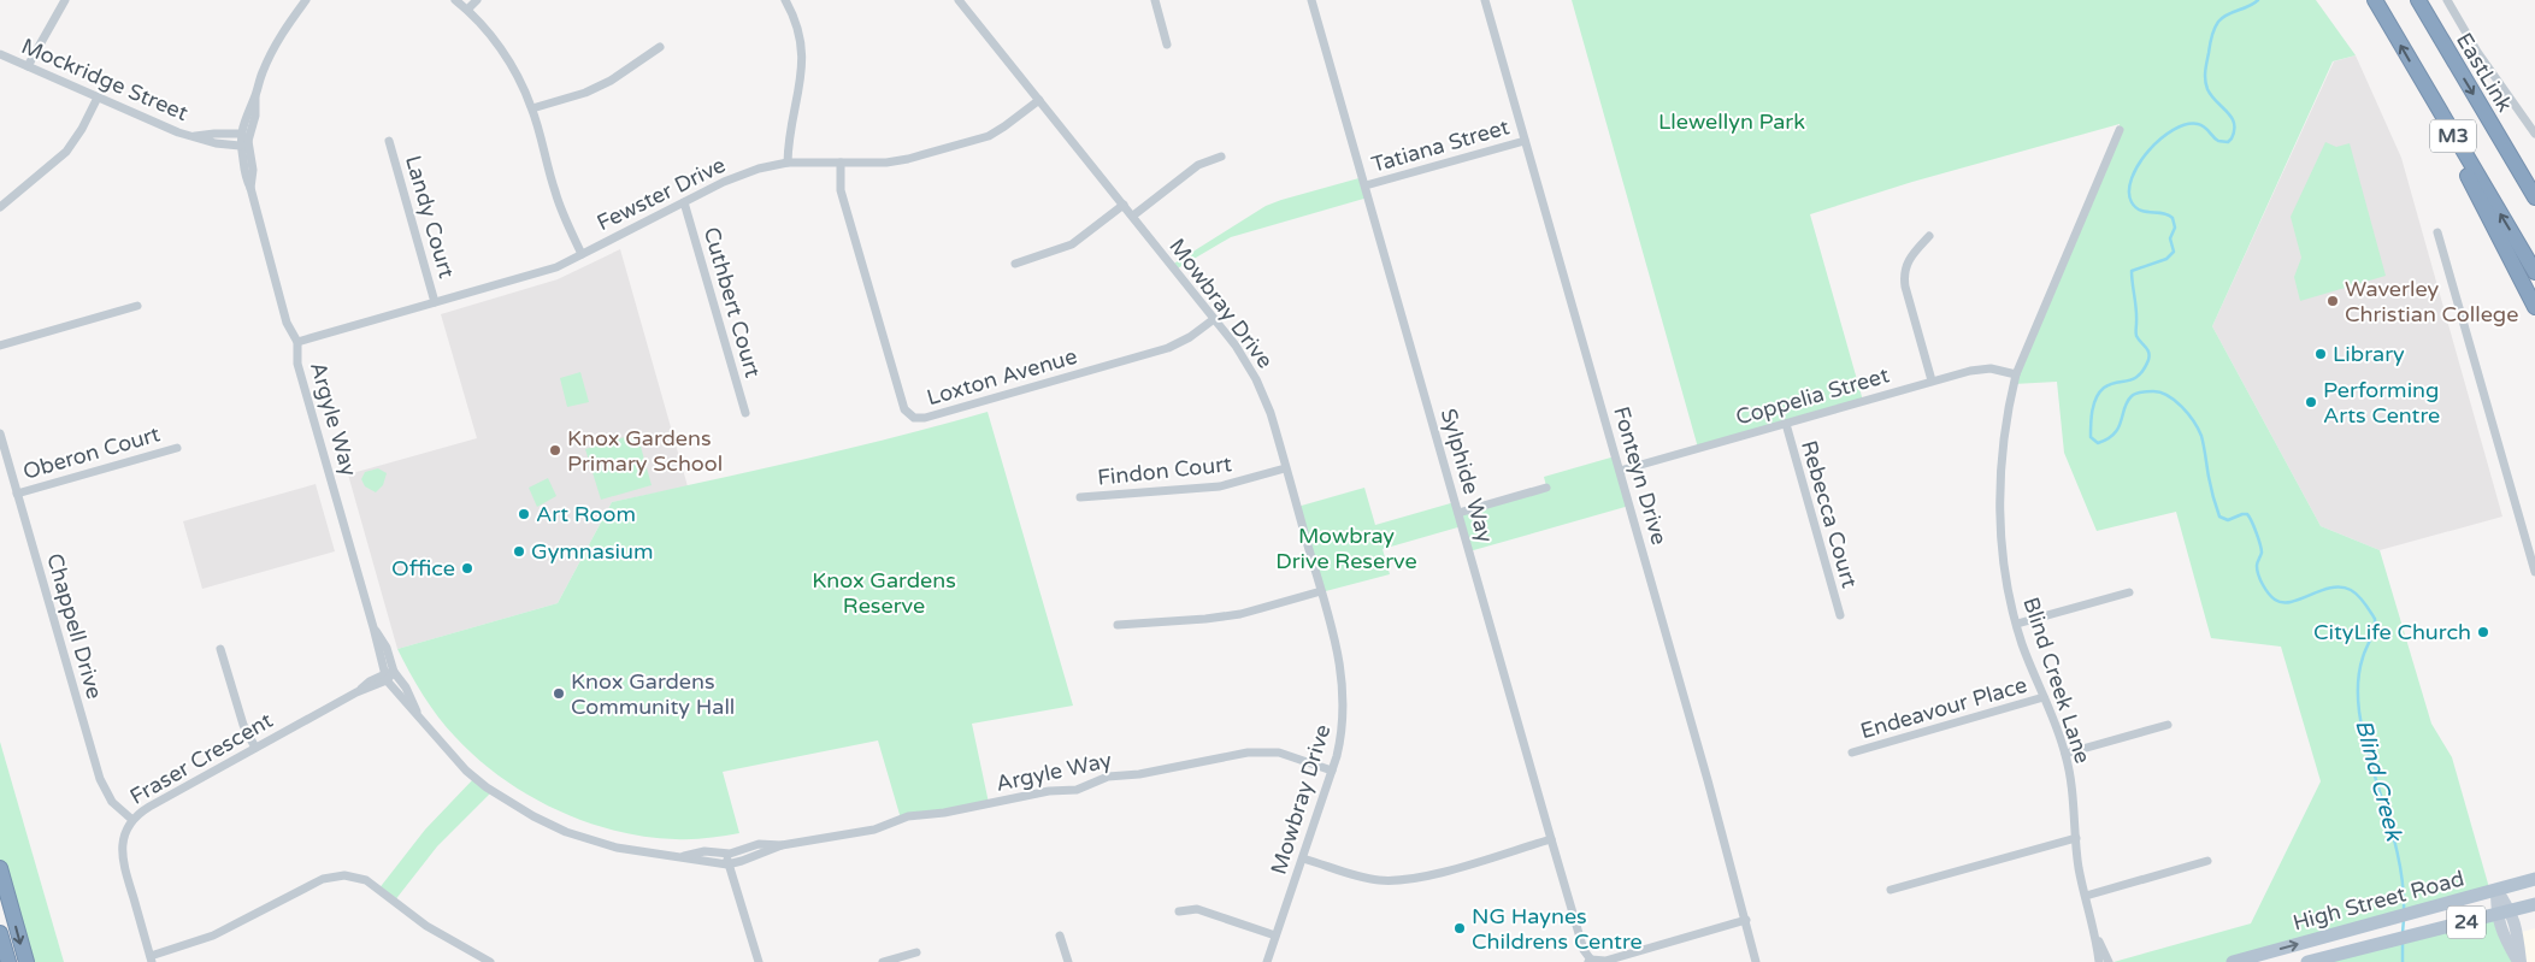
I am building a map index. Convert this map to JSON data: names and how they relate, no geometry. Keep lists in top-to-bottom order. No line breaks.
{"streets":{"highway":["EastLink","M3"],"main road":["High Street Road","24"],"street":["Mockridge Street","Tatiana Street","Fewster Drive","Landy Court","Cuthbert Court","Mowbray Drive","Loxton Avenue","Coppelia Street","Argyle Way","Oberon Court","Findon Court","Sylphide Way","Fonteyn Drive","Rebecca Court","Chappell Drive","Blind Creek Lane","Endeavour Place","Fraser Crescent"]},"crossings":[["Mockridge Street","Argyle Way"],["Tatiana Street","Sylphide Way"],["Tatiana Street","Fonteyn Drive"],["Fewster Drive","Landy Court"],["Fewster Drive","Cuthbert Court"],["Fewster Drive","Mowbray Drive"],["Fewster Drive","Loxton Avenue"],["Fewster Drive","Argyle Way"],["Mowbray Drive","Loxton Avenue"],["Mowbray Drive","Argyle Way"],["Mowbray Drive","Findon Court"],["Coppelia Street","Fonteyn Drive"],["Coppelia Street","Rebecca Court"],["Coppelia Street","Blind Creek Lane"],["Argyle Way","Fraser Crescent"],["Oberon Court","Chappell Drive"],["Chappell Drive","Fraser Crescent"],["Blind Creek Lane","Endeavour Place"]],"water":["Blind Creek"],"parks":["Llewellyn Park","Mowbray Drive Reserve","Knox Gardens Reserve"],"places":["Waverley Christian College","Library","Performing Arts Centre","Knox Gardens Primary School","Art Room","Gymnasium","Office","CityLife Church","Knox Gardens Community Hall","NG Haynes Childrens Centre"]}
